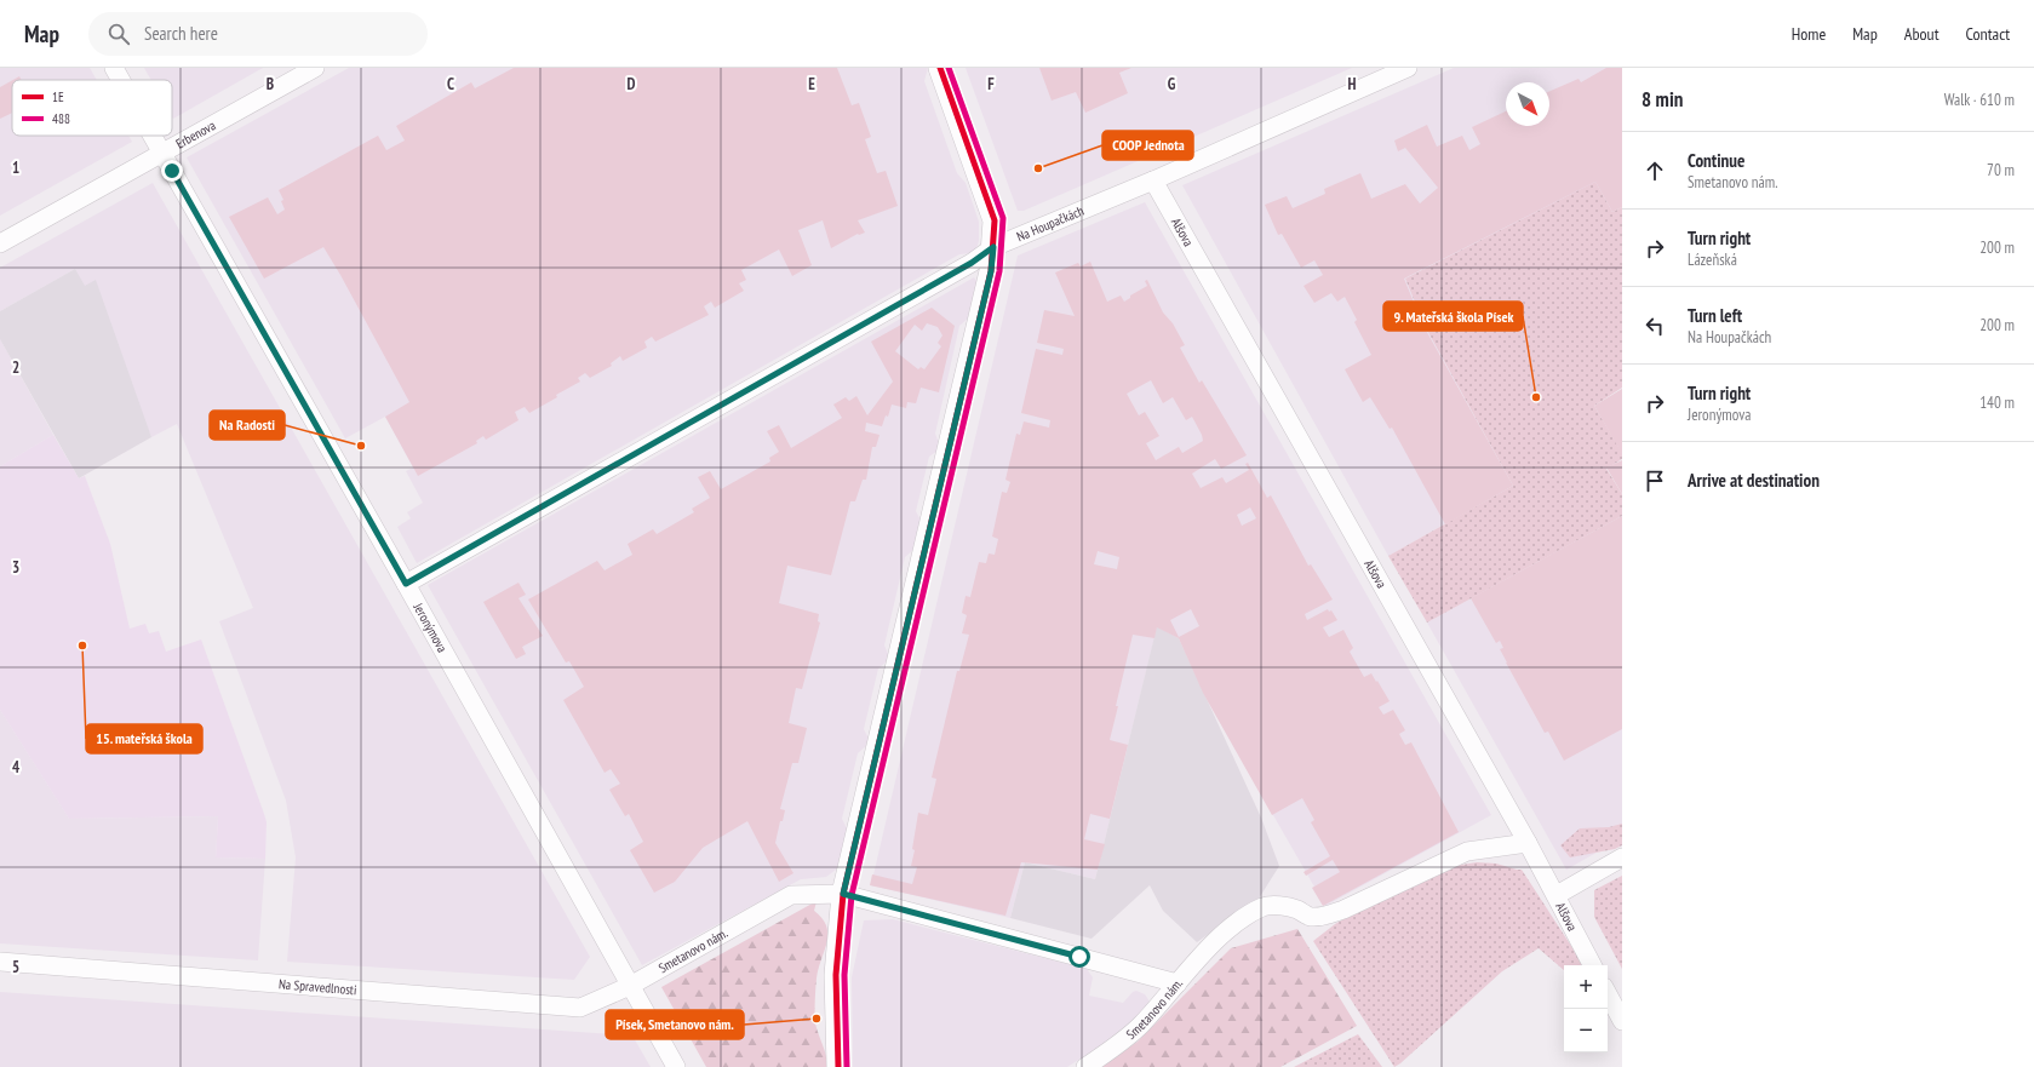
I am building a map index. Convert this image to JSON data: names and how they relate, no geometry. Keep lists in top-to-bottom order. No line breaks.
{"streets":{"street":["Erbenova","Na Houpačkách","Alšova","Jeronýmova","Smetanovo nám.","Na Spravedlnosti"]},"crossings":[["Erbenova","Jeronýmova"],["Na Houpačkách","Alšova"],["Na Houpačkách","Jeronýmova"],["Jeronýmova","Smetanovo nám."],["Jeronýmova","Na Spravedlnosti"],["Smetanovo nám.","Na Spravedlnosti"]],"places":["COOP Jednota","9. Mateřská škola Písek","Na Radosti","15. mateřská škola","Písek, Smetanovo nám."],"lines":["transit line 1E","transit line 488"],"legend":["1E","488"],"north":"bottom right","page":{"header":"Map","search":"Search here","nav":["Home","Map","About","Contact"],"heading":["8 min","Walk · 610 m"],"list":[["Continue","Smetanovo nám.","70 m"],["Turn right","Lázeňská","200 m"],["Turn left","Na Houpačkách","200 m"],["Turn right","Jeronýmova","140 m"],"Arrive at destination"],"map_buttons":["+","−"]},"grid":{"columns":["B","C","D","E","F","G","H"],"rows":["1","2","3","4","5"]}}
